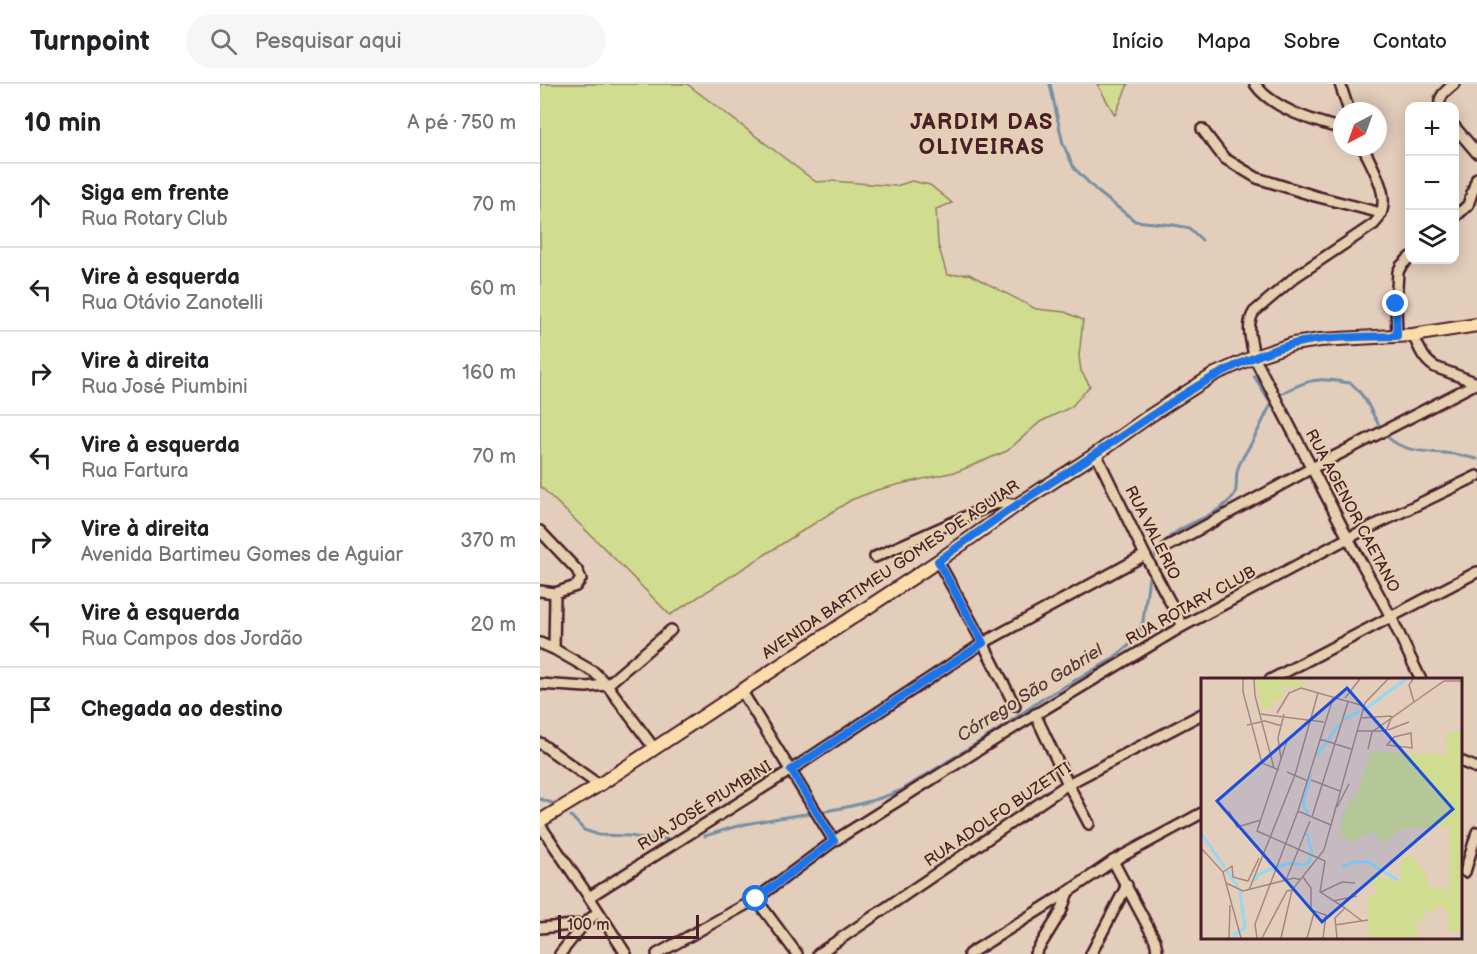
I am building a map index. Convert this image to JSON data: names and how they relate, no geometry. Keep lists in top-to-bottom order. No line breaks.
{"streets":{"main road":["AVENIDA BARTIMEU GOMES DE AGUIAR"],"street":["RUA AGENOR CAETANO","RUA VALERIO","RUA ROTARY CLUB","RUA JOSÉ PIUMBINI","RUA ADOLFO BUZETTI"]},"crossings":[["RUA AGENOR CAETANO","AVENIDA BARTIMEU GOMES DE AGUIAR"],["RUA AGENOR CAETANO","RUA ROTARY CLUB"],["RUA VALERIO","AVENIDA BARTIMEU GOMES DE AGUIAR"],["RUA VALERIO","RUA ROTARY CLUB"],["RUA VALERIO","RUA JOSÉ PIUMBINI"]],"districts":["JARDIM DAS OLIVEIRAS"],"water":["Córrego São Gabriel"],"scale_bar":"100 m","north":"bottom left","page":{"header":"Turnpoint","search":"Pesquisar aqui","nav":["Início","Mapa","Sobre","Contato"],"heading":["10 min","A pé · 750 m"],"map_buttons":["+","−"],"list":[["Siga em frente","Rua Rotary Club","70 m"],["Vire à esquerda","Rua Otávio Zanotelli","60 m"],["Vire à direita","Rua José Piumbini","160 m"],["Vire à esquerda","Rua Fartura","70 m"],["Vire à direita","Avenida Bartimeu Gomes de Aguiar","370 m"],["Vire à esquerda","Rua Campos dos Jordão","20 m"],"Chegada ao destino"],"scale":"100 m"}}
